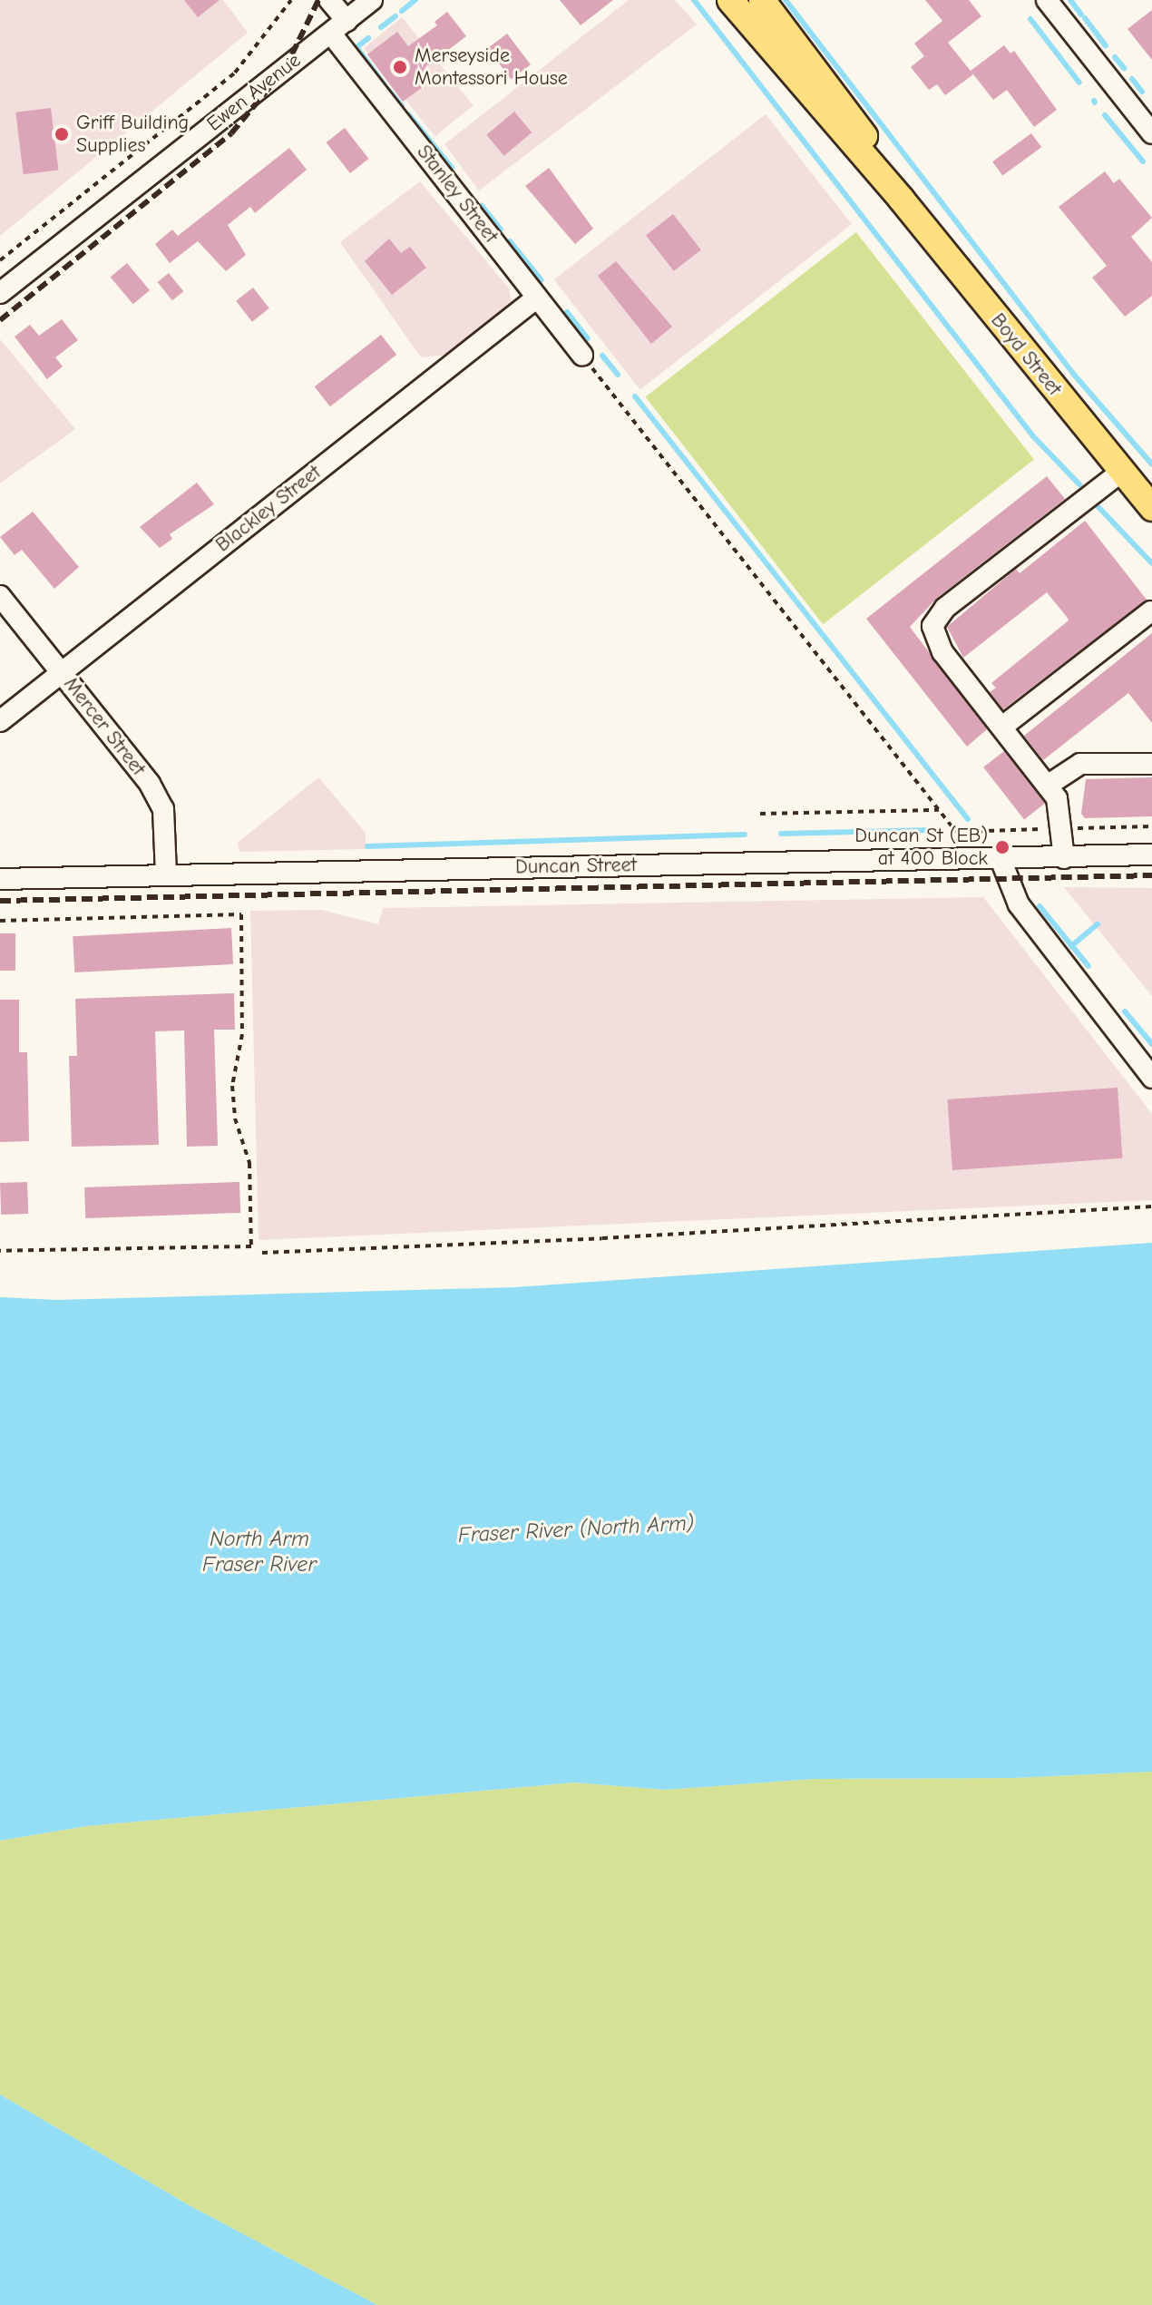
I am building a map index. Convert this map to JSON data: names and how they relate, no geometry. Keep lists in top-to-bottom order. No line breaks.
{"streets":{"main road":["Boyd Street"],"street":["Ewen Avenue","Stanley Street","Blackley Street","Mercer Street","Duncan Street"]},"crossings":[["Ewen Avenue","Stanley Street"],["Stanley Street","Blackley Street"],["Blackley Street","Mercer Street"],["Mercer Street","Duncan Street"]],"water":["Fraser River (North Arm)","North Arm Fraser River"],"places":["Merseyside Montessori House","Griff Building Supplies","Duncan St (EB) at 400 Block"]}
